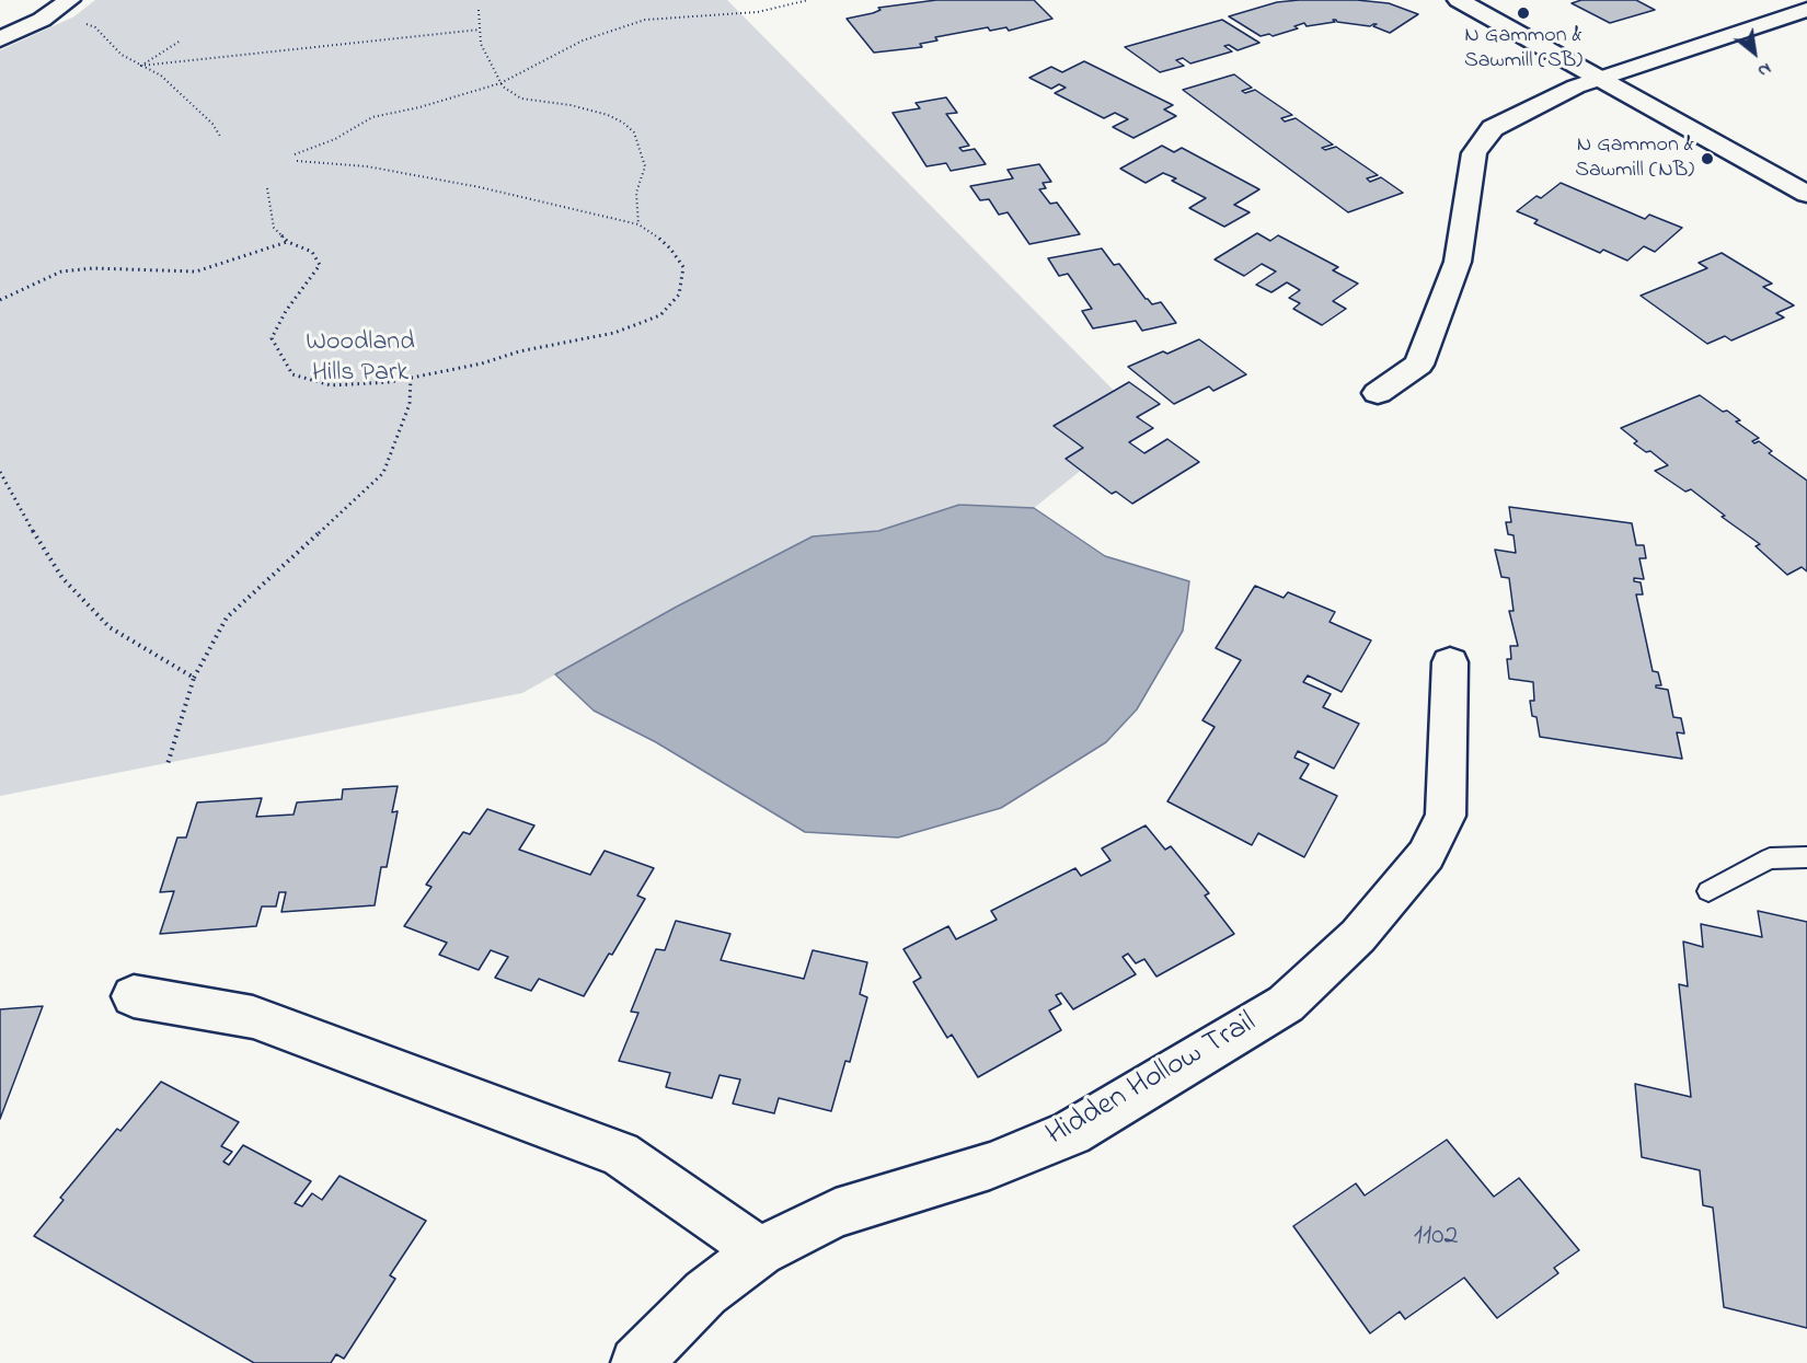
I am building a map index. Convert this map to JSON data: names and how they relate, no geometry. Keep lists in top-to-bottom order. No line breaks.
{"streets":{"street":["Hidden Hollow Trail"]},"parks":["Woodland Hills Park"],"places":["N Gammon & Sawmill (SB)","N Gammon & Sawmill (NB)"],"house_numbers":["1102"],"north":"bottom right"}
